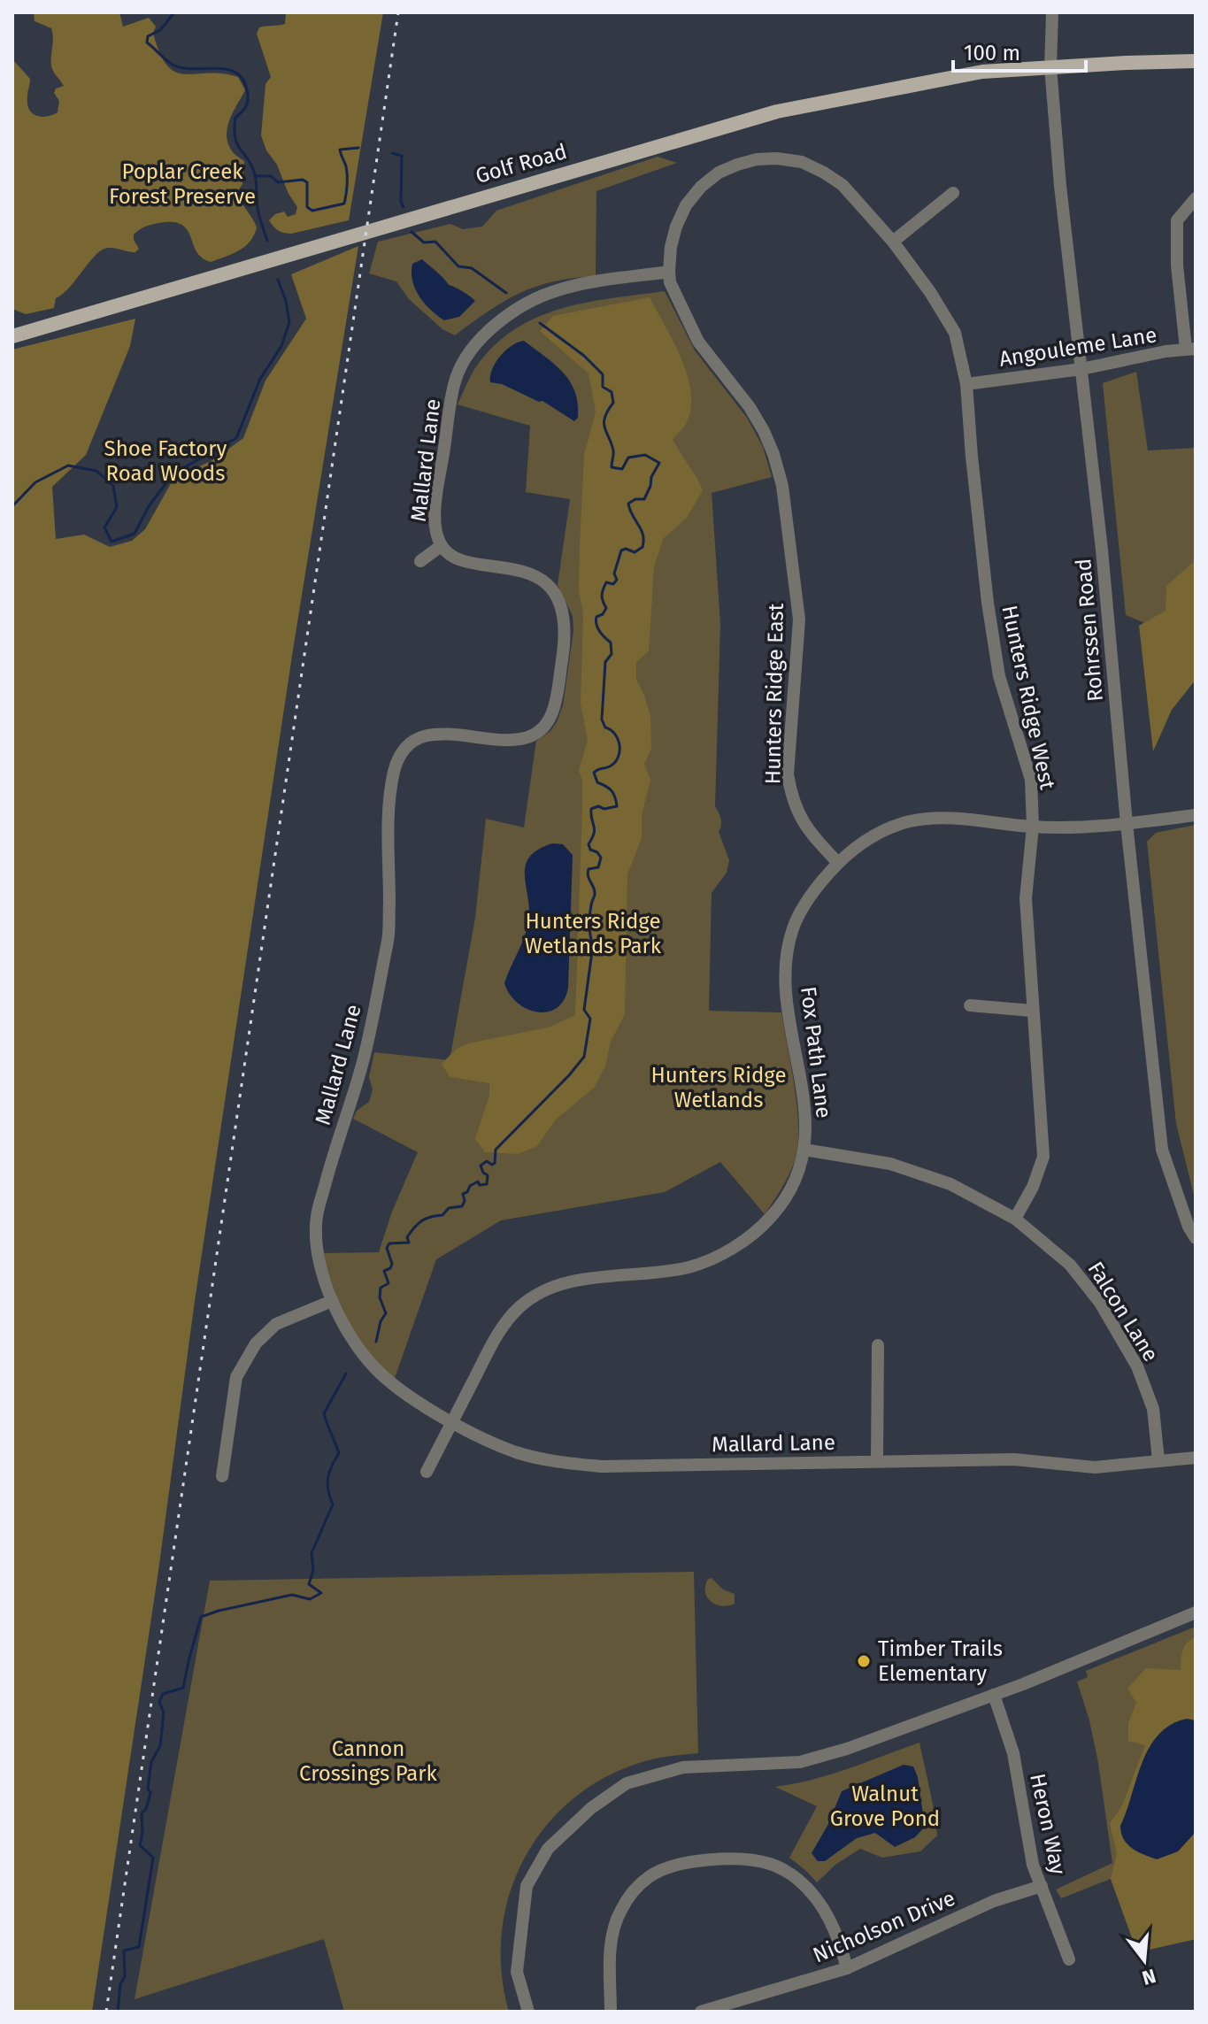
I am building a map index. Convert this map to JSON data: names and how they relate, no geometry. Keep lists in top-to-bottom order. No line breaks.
{"streets":{"main road":["Golf Road"],"street":["Angouleme Lane","Mallard Lane","Rohrssen Road","Hunters Ridge East","Hunters Ridge West","Fox Path Lane","Falcon Lane","Heron Way","Nicholson Drive"]},"crossings":[["Golf Road","Rohrssen Road"],["Angouleme Lane","Rohrssen Road"],["Angouleme Lane","Hunters Ridge West"],["Mallard Lane","Hunters Ridge East"],["Mallard Lane","Fox Path Lane"],["Mallard Lane","Falcon Lane"],["Rohrssen Road","Fox Path Lane"],["Hunters Ridge East","Hunters Ridge West"],["Hunters Ridge East","Fox Path Lane"],["Hunters Ridge West","Fox Path Lane"],["Hunters Ridge West","Falcon Lane"],["Fox Path Lane","Falcon Lane"],["Heron Way","Nicholson Drive"]],"parks":["Poplar Creek Forest Preserve","Shoe Factory Road Woods","Hunters Ridge Wetlands Park","Hunters Ridge Wetlands","Cannon Crossings Park","Walnut Grove Pond"],"places":["Timber Trails Elementary"],"scale_bar":"100 m","north":"bottom"}
